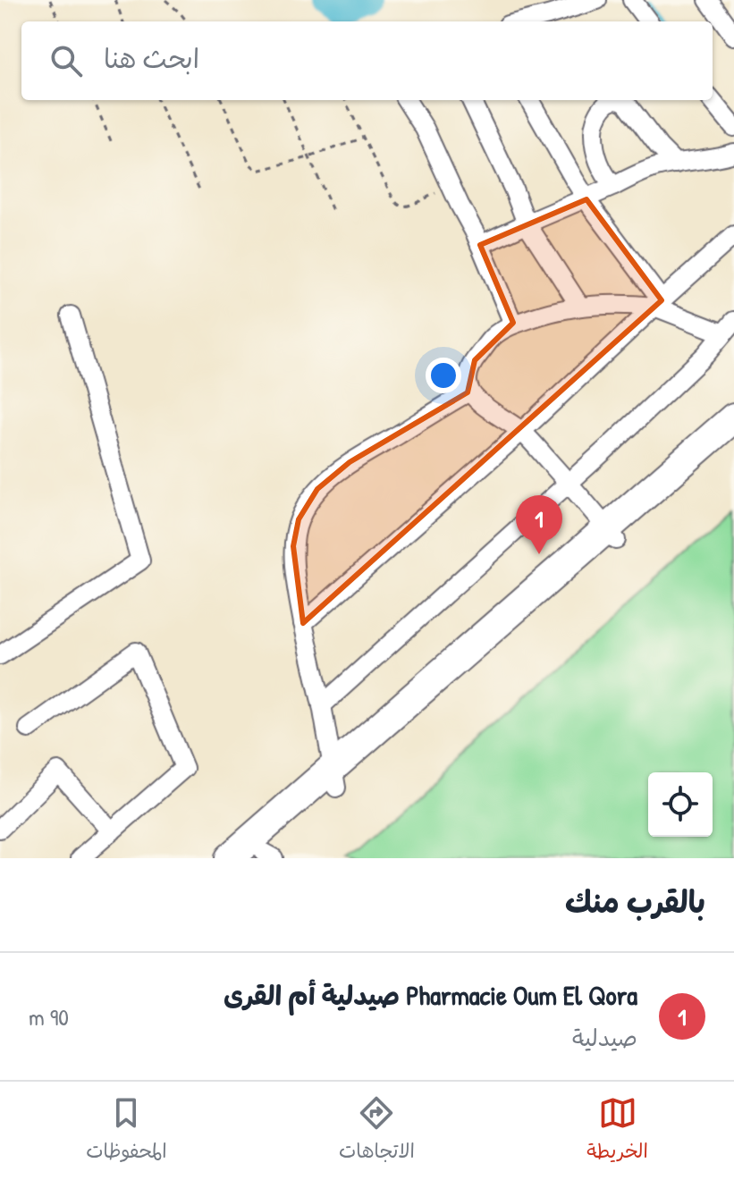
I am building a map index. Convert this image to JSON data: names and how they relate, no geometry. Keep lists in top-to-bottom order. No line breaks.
{"page":{"search":"ابحث هنا","pins":"1","heading":"بالقرب منك","list":[{"mark":"1","name":"Pharmacie Oum El Qora صيدلية أم القرى","note":"صيدلية","value":"90 m"}],"nav":["الخريطة","الاتجاهات","المحفوظات"]}}
